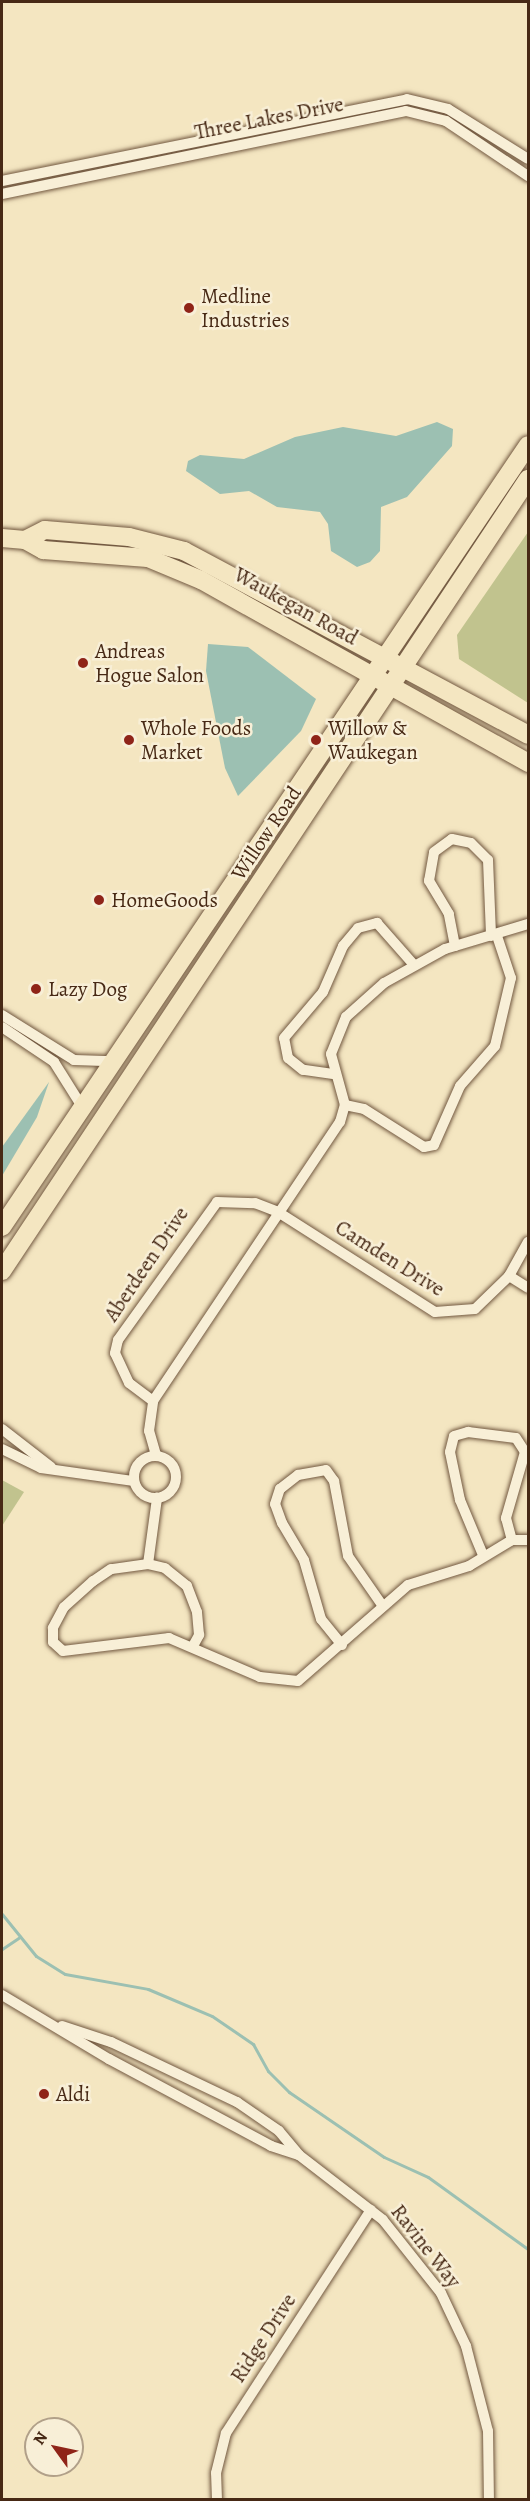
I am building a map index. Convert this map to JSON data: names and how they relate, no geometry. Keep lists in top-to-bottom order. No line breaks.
{"streets":{"main road":["Waukegan Road","Willow Road"],"street":["Three Lakes Drive","Camden Drive","Aberdeen Drive","Ravine Way","Ridge Drive"]},"crossings":[["Waukegan Road","Willow Road"],["Camden Drive","Aberdeen Drive"],["Ravine Way","Ridge Drive"]],"places":["Medline Industries","Andreas Hogue Salon","Whole Foods Market","Willow & Waukegan","HomeGoods","Lazy Dog","Aldi"],"north":"top left"}
